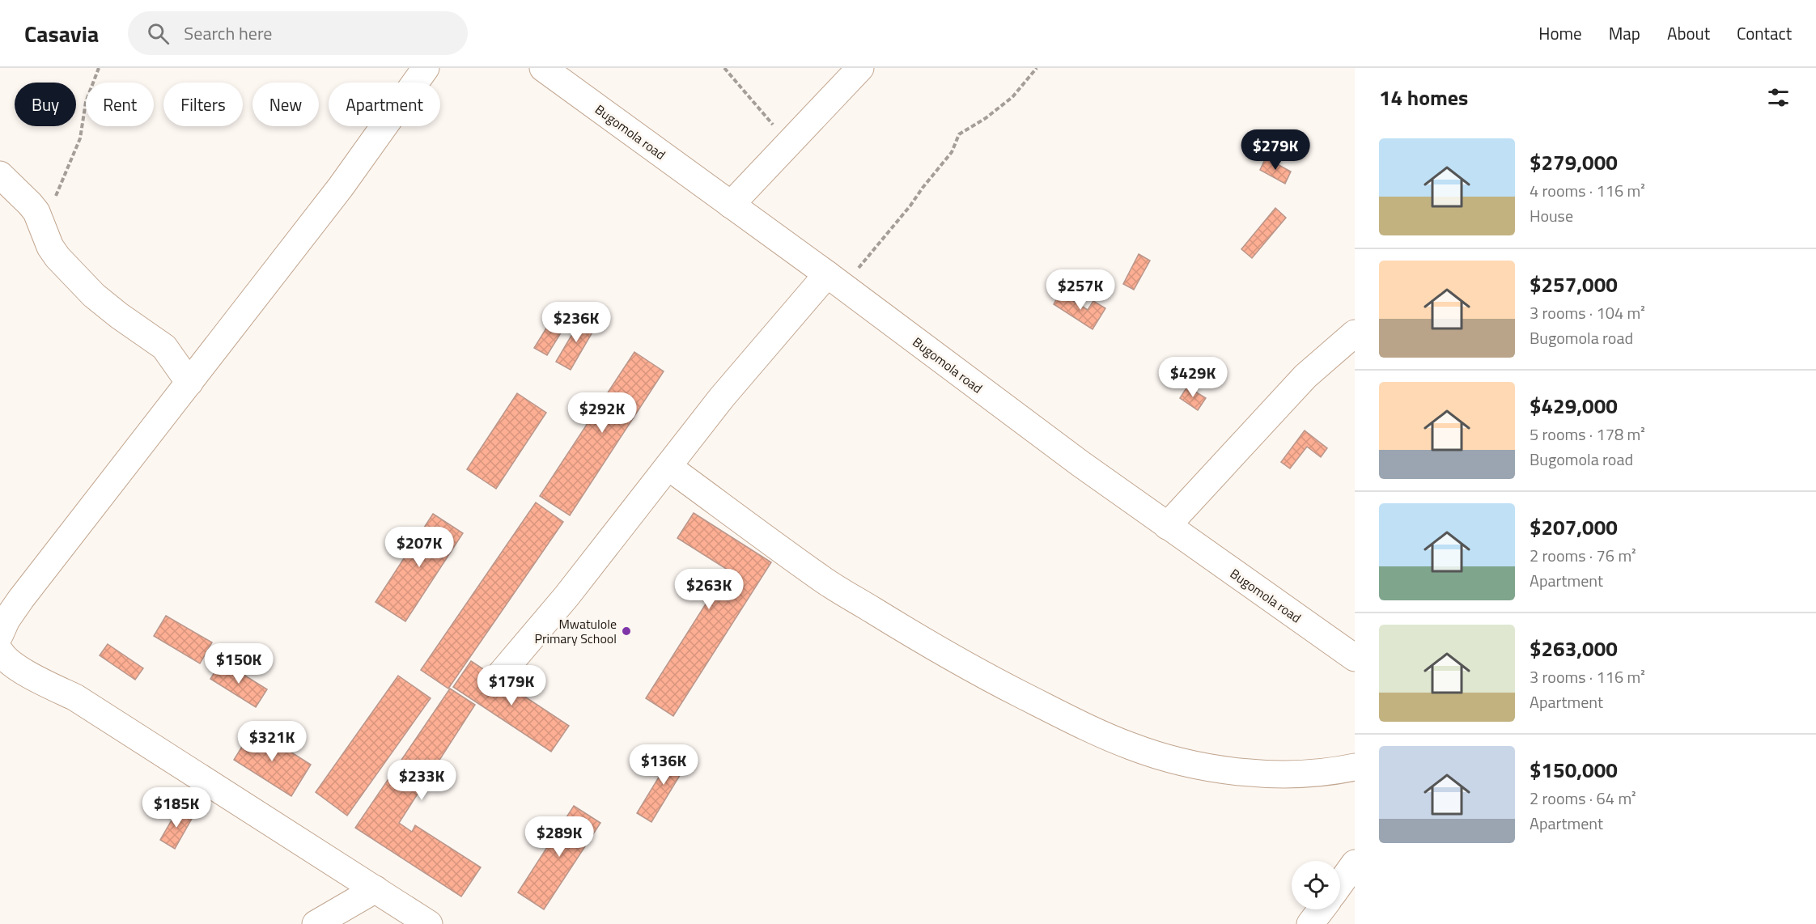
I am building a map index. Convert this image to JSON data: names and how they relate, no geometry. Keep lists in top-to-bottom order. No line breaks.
{"streets":{"street":["Bugomola road"]},"places":["Mwatulole Primary School"],"page":{"header":"Casavia","search":"Search here","nav":["Home","Map","About","Contact"],"heading":"14 homes","chip":["Buy","Rent","Filters","New","Apartment"],"list":[{"name":"$279,000","note":"4 rooms · 116 m² · House"},{"name":"$257,000","note":"3 rooms · 104 m² · Bugomola road"},{"name":"$429,000","note":"5 rooms · 178 m² · Bugomola road"},{"name":"$207,000","note":"2 rooms · 76 m² · Apartment"},{"name":"$263,000","note":"3 rooms · 116 m² · Apartment"},{"name":"$150,000","note":"2 rooms · 64 m² · Apartment"}],"price":["$279K","$257K","$236K","$429K","$292K","$207K","$263K","$150K","$179K","$321K","$136K","$233K","$185K","$289K"]}}
